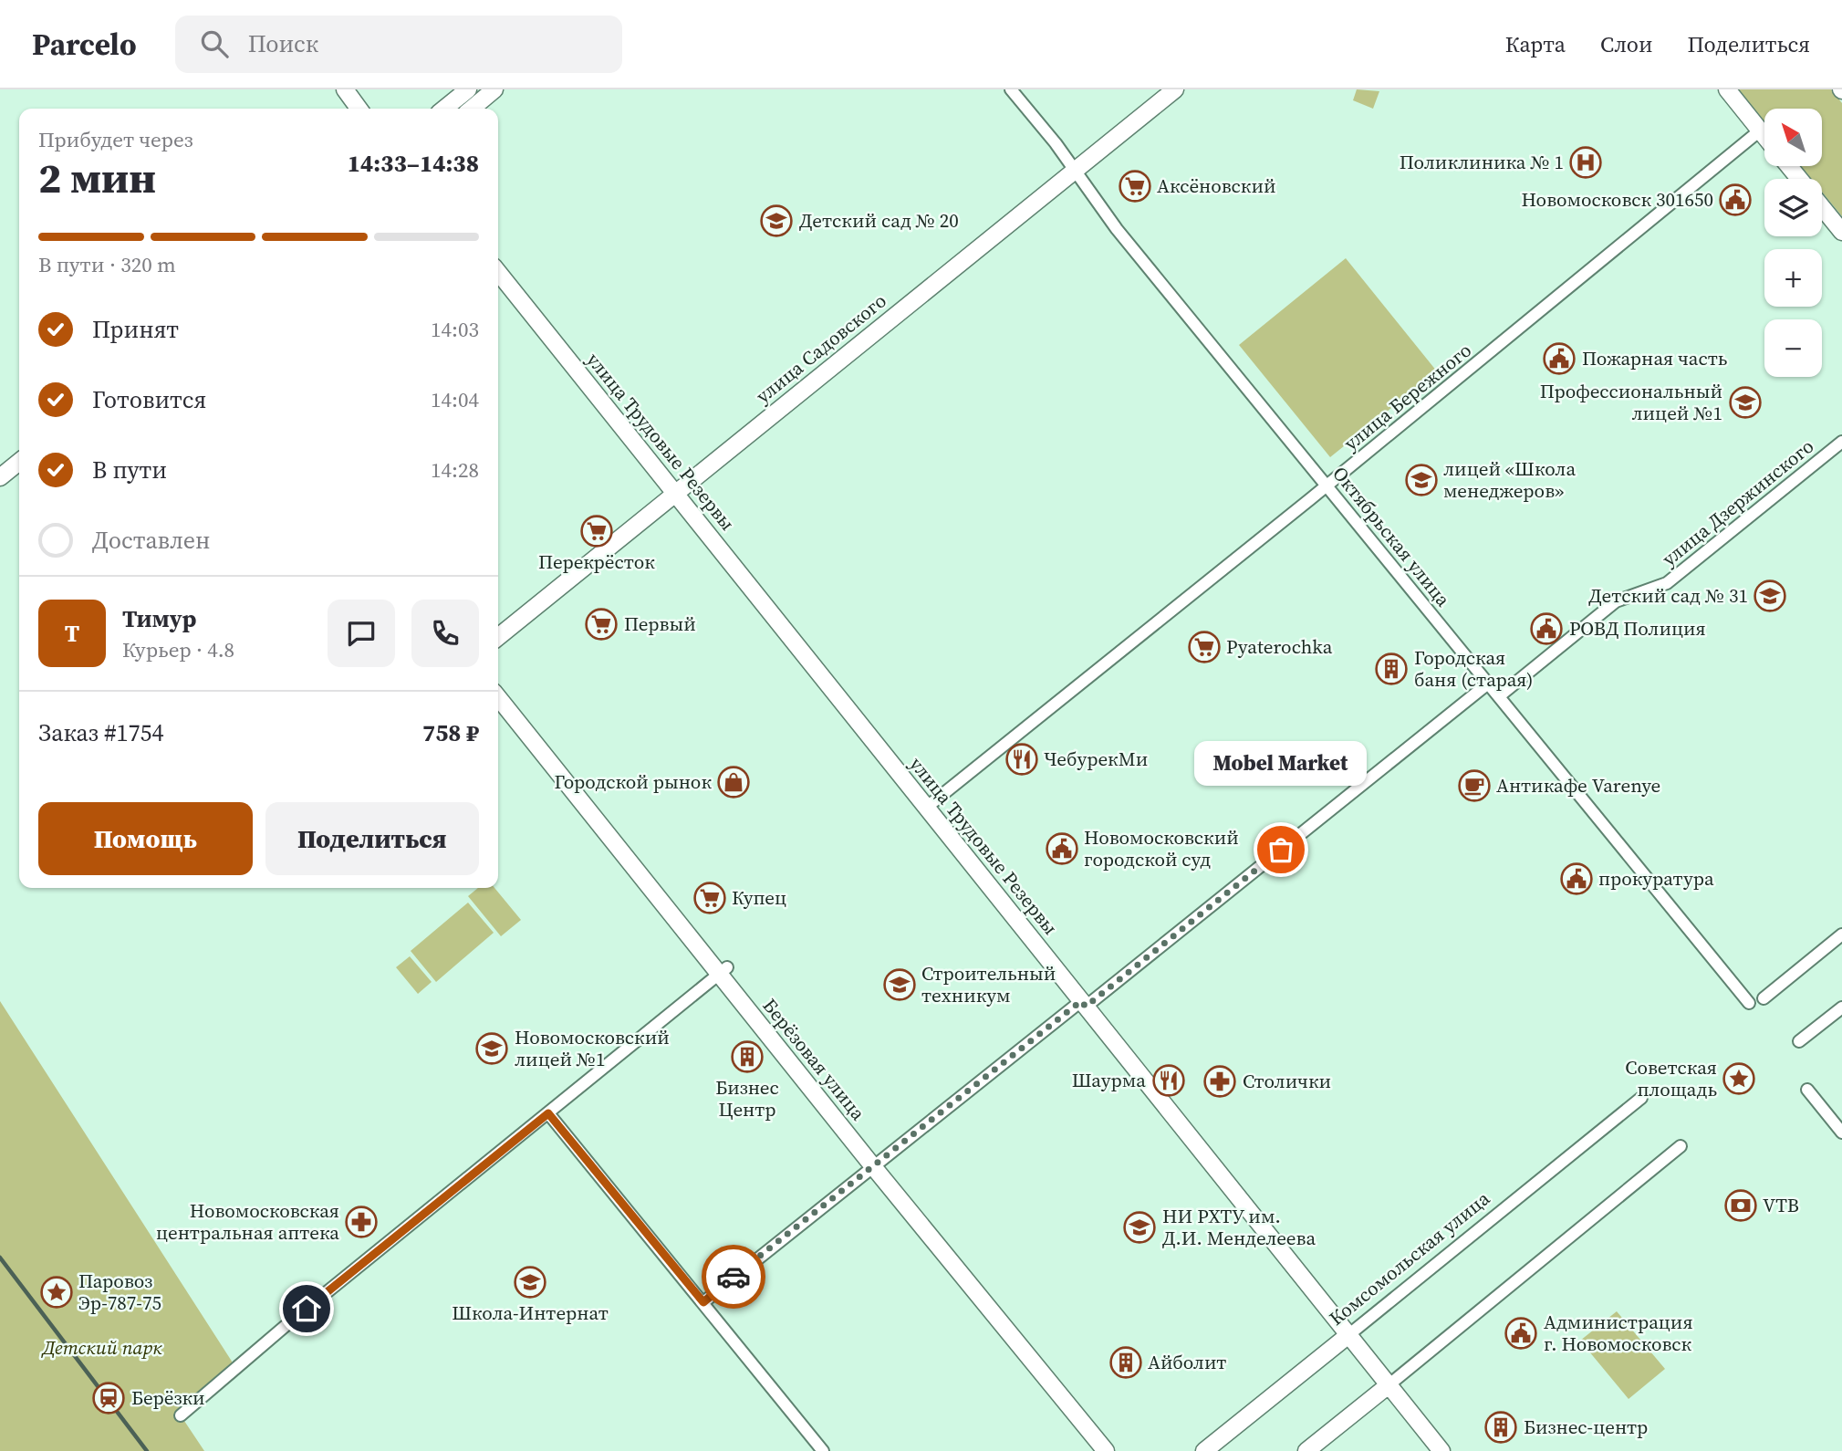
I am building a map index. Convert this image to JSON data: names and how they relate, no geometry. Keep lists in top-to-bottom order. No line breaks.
{"streets":{"street":["улица Садовского","улица Бережного","улица Трудовые Резервы","улица Дзержинского","Октябрьская улица","Берёзовая улица","Комсомольская улица"]},"crossings":[["улица Садовского","улица Трудовые Резервы"],["улица Садовского","Октябрьская улица"],["улица Бережного","улица Трудовые Резервы"],["улица Бережного","Октябрьская улица"],["улица Трудовые Резервы","Комсомольская улица"],["улица Дзержинского","Октябрьская улица"]],"parks":["Детский парк"],"places":{"hospital":["Поликлиника № 1"],"supermarket":["Аксёновский","Перекрёсток","Первый","Pyaterochka","Купец"],"public building":["Новомосковск 301650","Пожарная часть","РОВД Полиция","Новомосковский городской суд","прокуратура","Администрация г. Новомосковск"],"school or university":["Детский сад № 20","Профессиональный лицей №1","лицей «Школа менеджеров»","Детский сад № 31","Строительный техникум","Новомосковский лицей №1","НИ РХТУ им. Д.И. Менделеева","Школа-Интернат"],"building":["Городская баня (старая)","Бизнес Центр","Айболит","Бизнес-центр"],"restaurant":["ЧебурекМи","Шаурма"],"shop":["Городской рынок"],"cafe":["Антикафе Varenye"],"other":["Mobel Market"],"place":["Советская площадь","Паровоз Эр-787-75"],"pharmacy":["Столички","Новомосковская центральная аптека"],"bank":["VTB"],"station":["Берёзки"]},"north":"top left","page":{"header":"Parcelo","search":"Поиск","nav":["Карта","Слои","Поделиться"],"map_buttons":["+","−"],"heading":["2 мин","Прибудет через","14:33–14:38"],"panel":["Тимур","Курьер · 4.8","Заказ #1754","758 ₽"],"bar":"В пути · 320 m","list":[["Принят","14:03"],["Готовится","14:04"],["В пути","14:28"],"Доставлен"],"round":"Т","bubble":"Mobel Market","buttons":["Помощь","Поделиться"]}}
